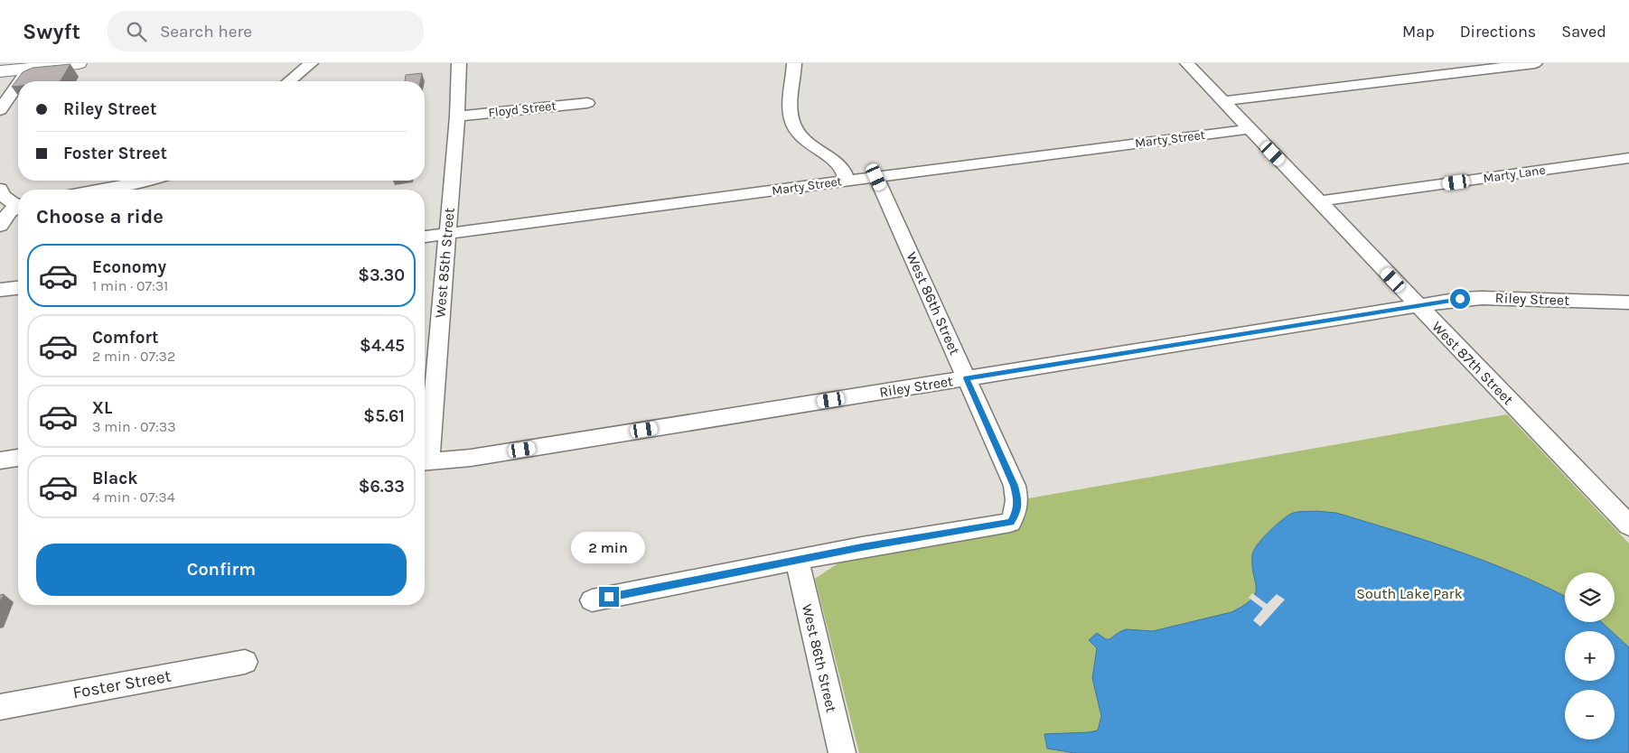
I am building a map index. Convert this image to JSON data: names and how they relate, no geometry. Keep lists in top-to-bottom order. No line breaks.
{"streets":{"street":["Floyd Street","Marty Street","Marty Lane","West 85th Street","Riley Street","West 86th Street","West 87th Street","Foster Street"]},"crossings":[["Floyd Street","West 85th Street"],["Marty Street","West 85th Street"],["Marty Street","West 86th Street"],["Marty Street","West 87th Street"],["Marty Lane","West 87th Street"],["Riley Street","West 86th Street"],["Riley Street","West 87th Street"]],"parks":["South Lake Park"],"page":{"header":"Swyft","search":"Search here","nav":["Map","Directions","Saved"],"banner":["Riley Street","Foster Street"],"heading":"Choose a ride","list":[{"name":"Economy","note":"1 min · 07:31","value":"$3.30"},{"name":"Comfort","note":"2 min · 07:32","value":"$4.45"},{"name":"XL","note":"3 min · 07:33","value":"$5.61"},{"name":"Black","note":"4 min · 07:34","value":"$6.33"}],"bubble":"2 min","buttons":"Confirm","map_buttons":["+","−"]}}
